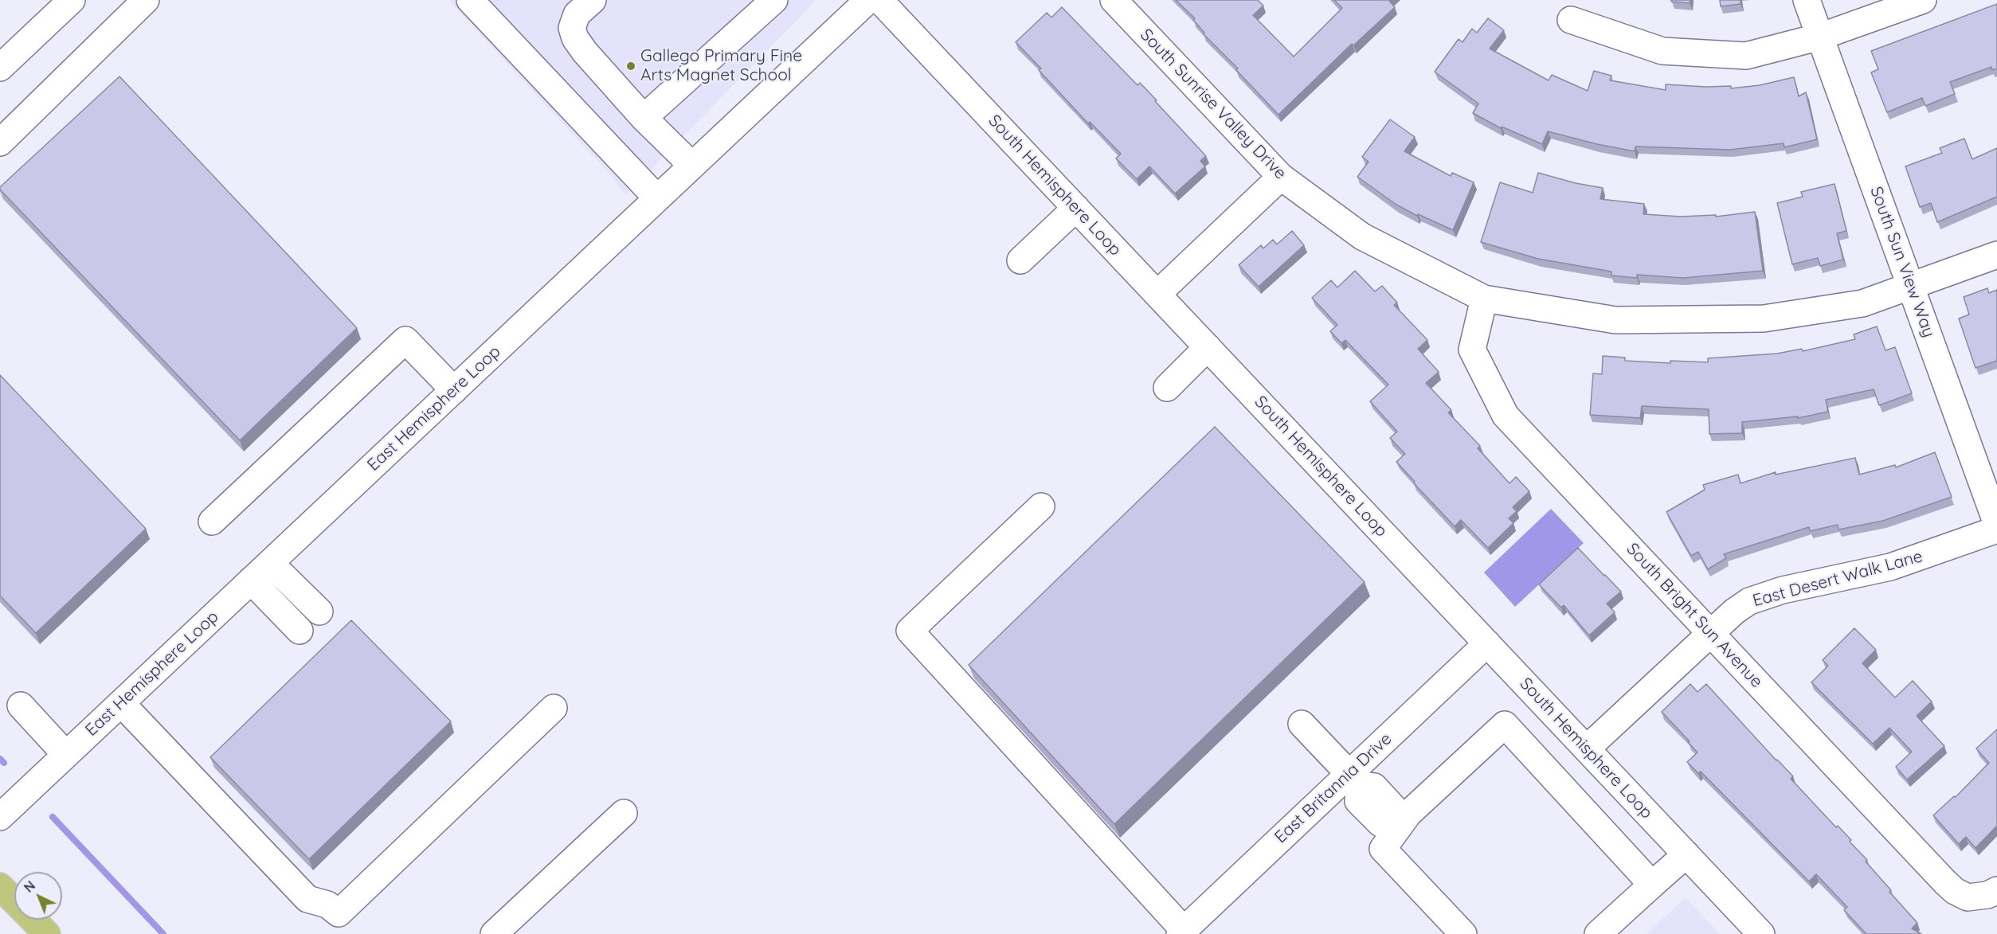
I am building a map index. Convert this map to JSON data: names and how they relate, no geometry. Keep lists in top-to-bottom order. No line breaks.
{"streets":{"street":["South Sunrise Valley Drive","South Hemisphere Loop","South Sun View Way","East Hemisphere Loop","East Desert Walk Lane","South Bright Sun Avenue","East Britannia Drive"]},"crossings":[["South Sunrise Valley Drive","South Sun View Way"],["South Sunrise Valley Drive","South Bright Sun Avenue"],["South Hemisphere Loop","East Desert Walk Lane"],["South Hemisphere Loop","East Britannia Drive"],["East Desert Walk Lane","South Bright Sun Avenue"]],"places":["Gallego Primary Fine Arts Magnet School"],"north":"top left"}
